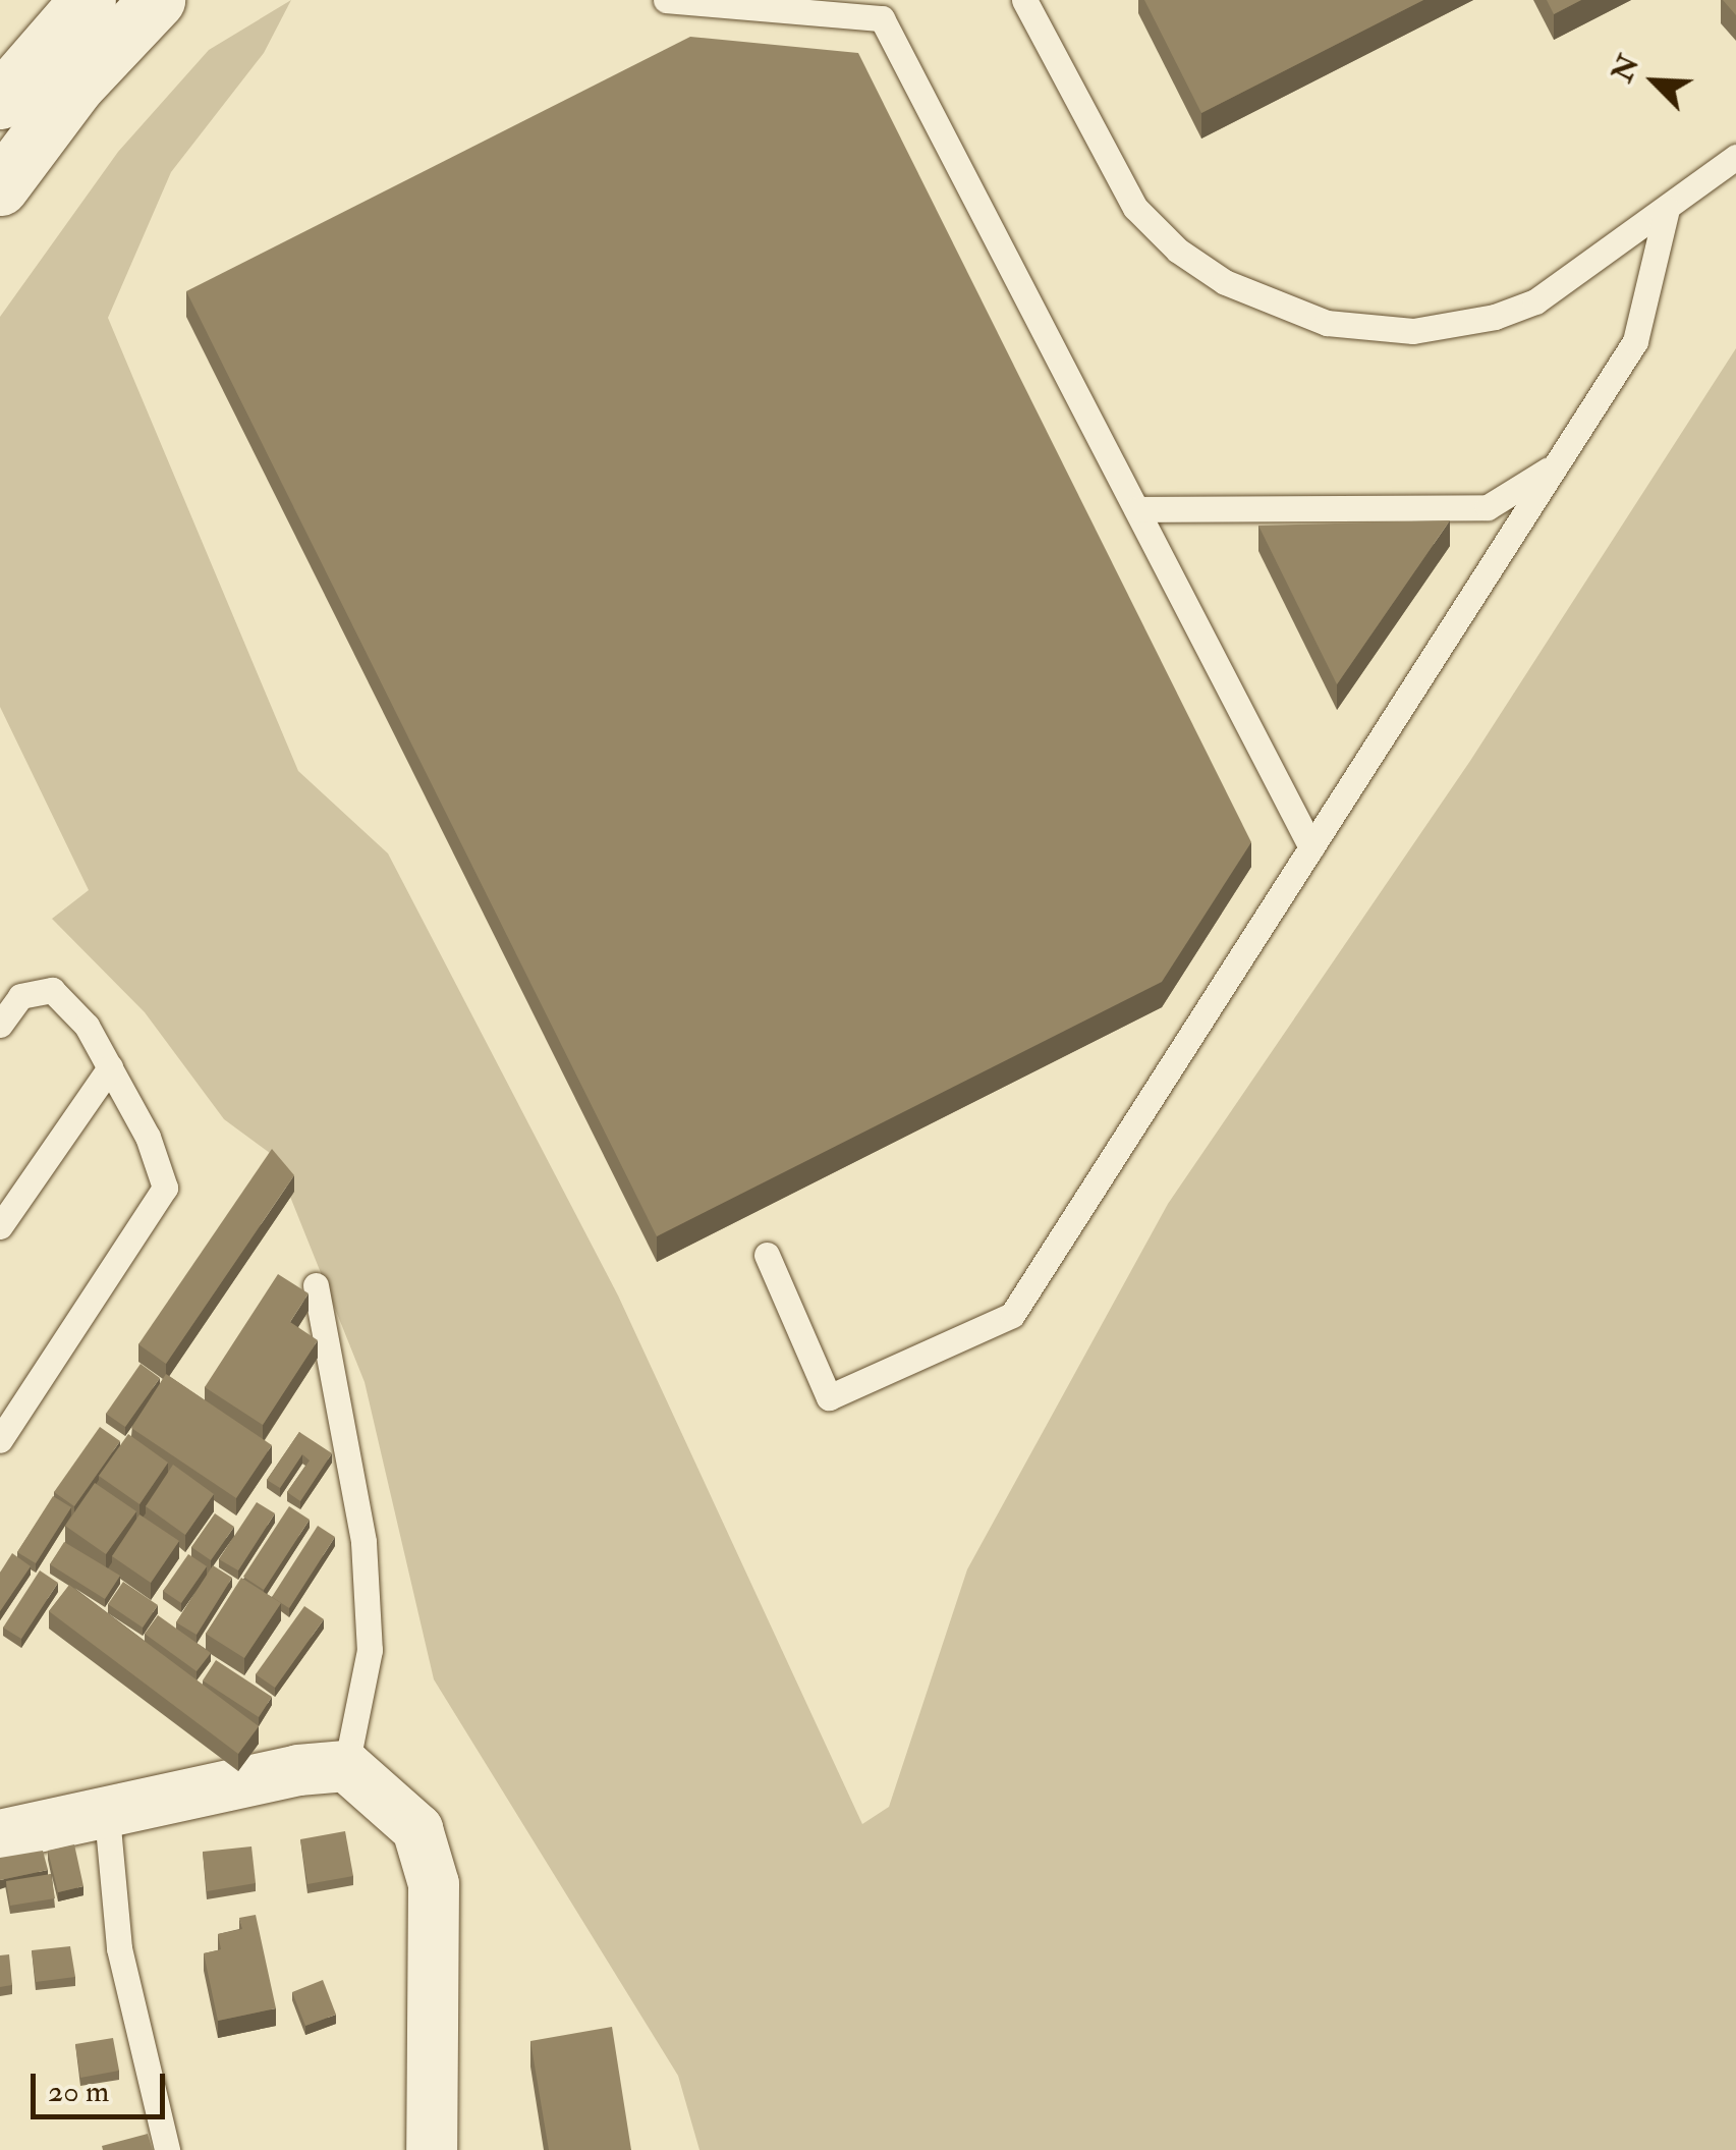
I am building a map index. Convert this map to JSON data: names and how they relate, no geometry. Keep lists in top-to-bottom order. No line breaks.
{"scale_bar":"20 m","north":"top left"}
